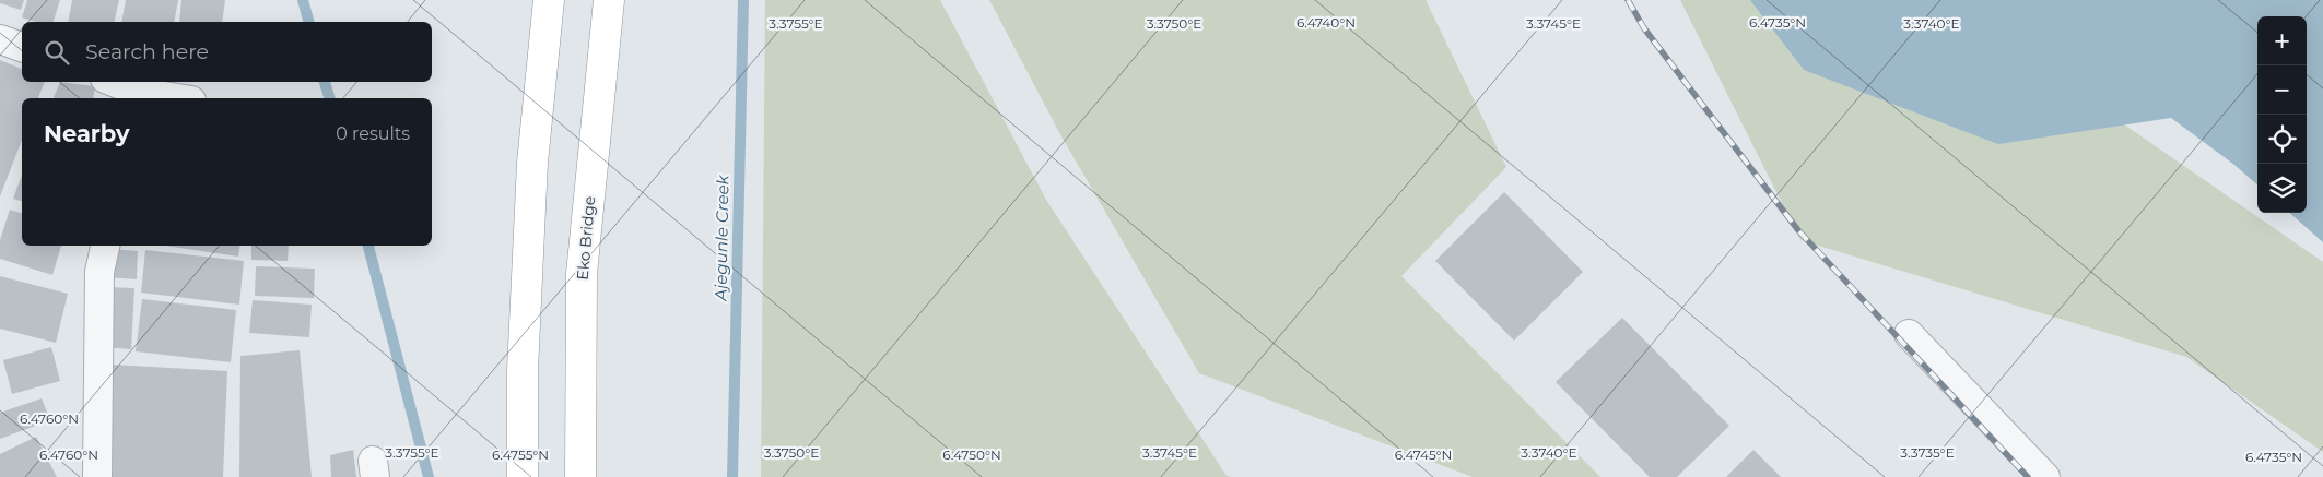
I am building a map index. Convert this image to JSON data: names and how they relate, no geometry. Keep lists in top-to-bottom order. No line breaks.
{"streets":{"highway":["Eko Bridge"]},"water":["Ajegunle Creek"],"page":{"map_buttons":["+","−"],"search":"Search here","heading":["Nearby","0 results"]},"coordinates":["6.4740°N","6.4735°N","3.3755°E","3.3750°E","3.3745°E","3.3740°E","6.4760°N","3.3735°E","6.4755°N","6.4750°N","6.4745°N"]}
